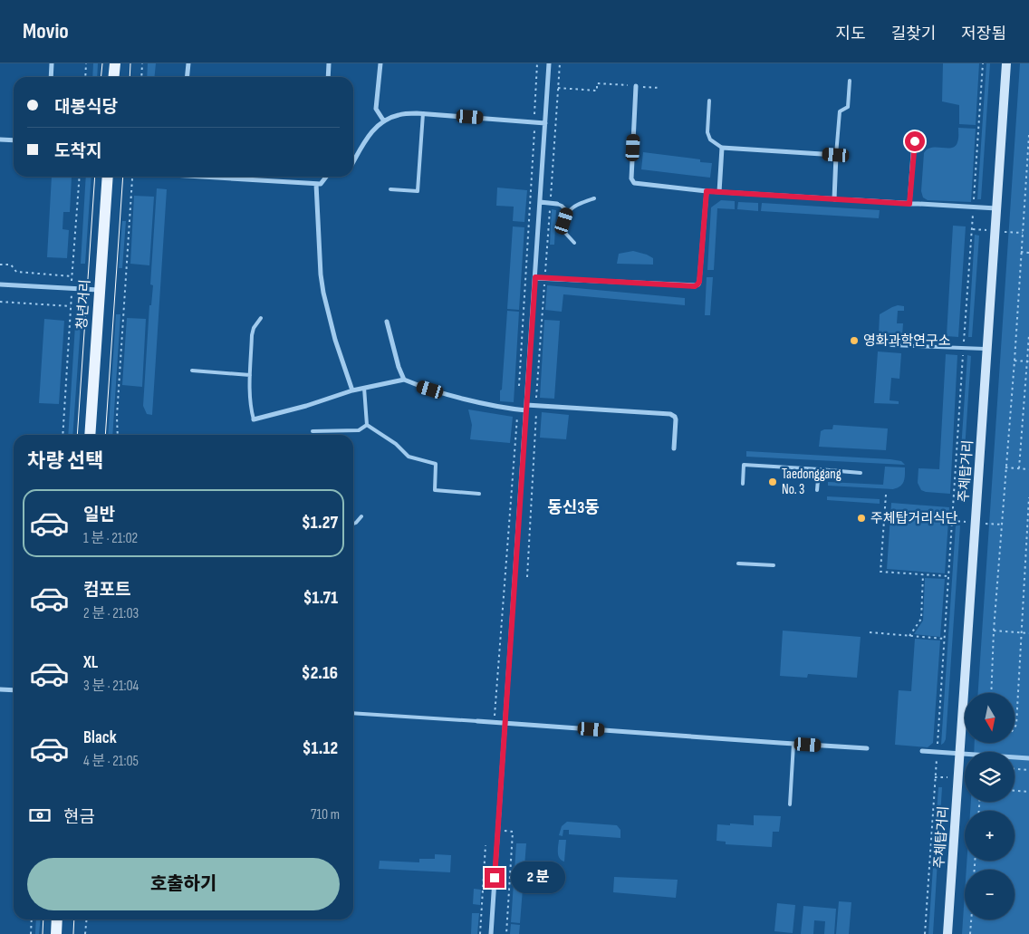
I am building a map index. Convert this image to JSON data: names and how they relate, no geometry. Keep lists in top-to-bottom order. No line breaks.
{"streets":{"main road":["청년거리","주체탑거리"]},"districts":["동신3동"],"places":["영화과학연구소","Taedonggang No. 3","주체탑거리식단"],"north":"bottom","page":{"header":"Movio","nav":["지도","길찾기","저장됨"],"banner":["대봉식당","도착지"],"heading":"차량 선택","list":[{"name":"일반","note":"1 분 · 21:02","value":"$1.27"},{"name":"컴포트","note":"2 분 · 21:03","value":"$1.71"},{"name":"XL","note":"3 분 · 21:04","value":"$2.16"},{"name":"Black","note":"4 분 · 21:05","value":"$1.12"}],"map_buttons":["+","−"],"pay":["현금","710 m"],"buttons":"호출하기","bubble":"2 분"}}
